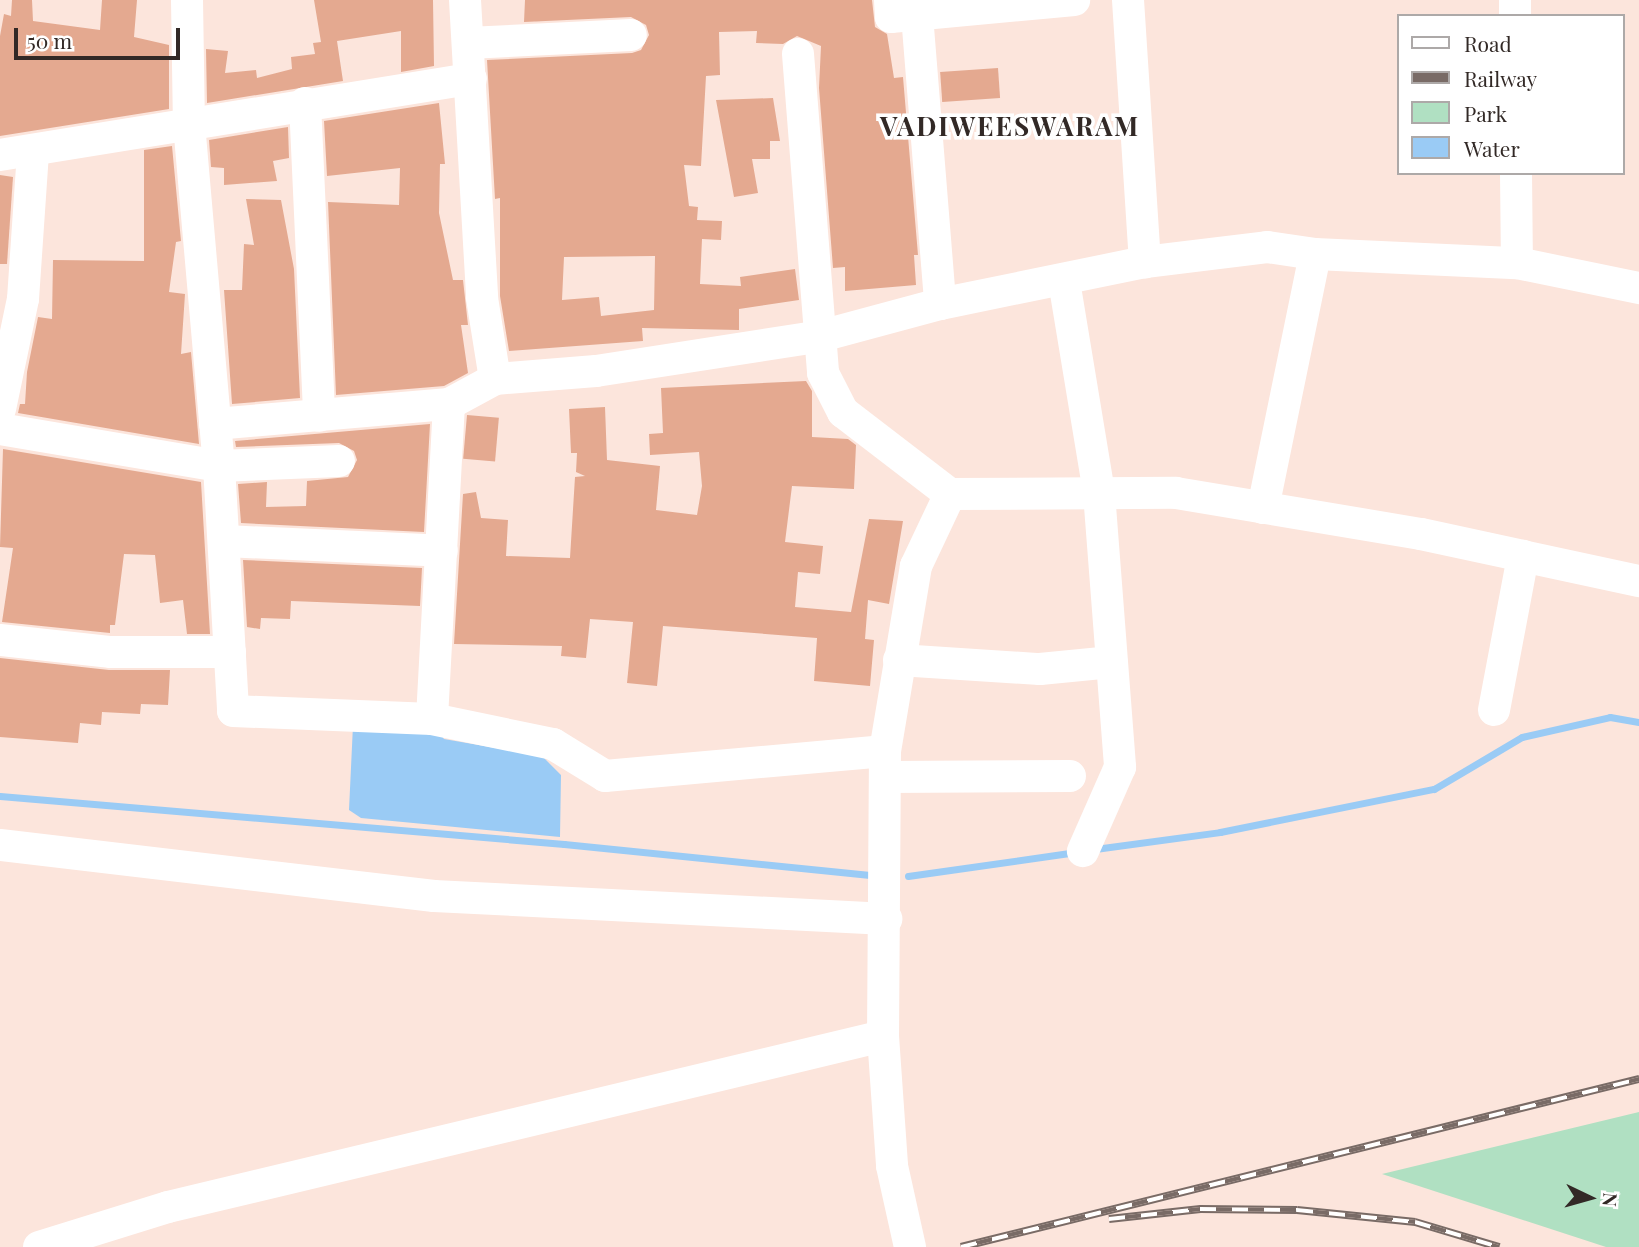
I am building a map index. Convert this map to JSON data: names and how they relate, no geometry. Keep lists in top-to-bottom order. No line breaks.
{"districts":["VADIWEESWARAM"],"legend":["Road","Railway","Park","Water"],"scale_bar":"50 m","north":"right"}
